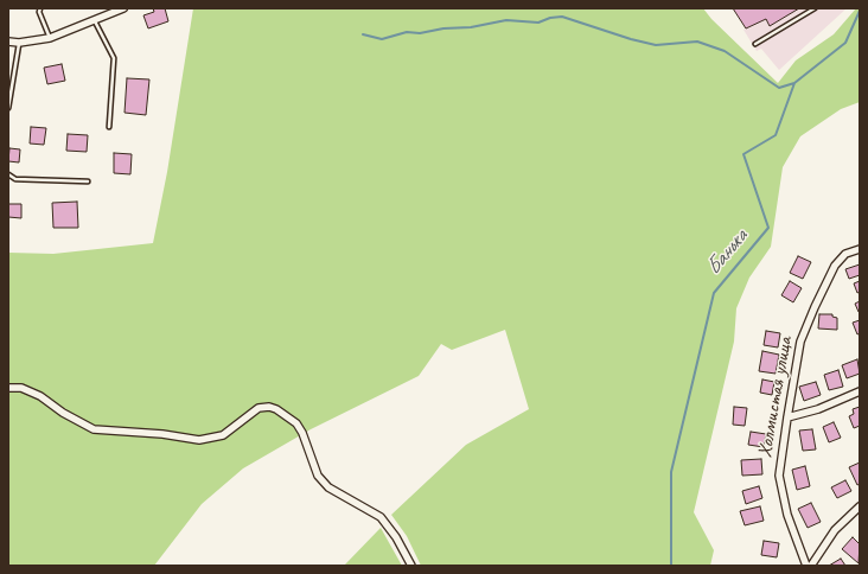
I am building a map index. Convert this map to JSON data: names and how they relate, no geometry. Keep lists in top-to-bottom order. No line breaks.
{"streets":{"street":["Холмистая улица"]},"water":["Банька"]}
